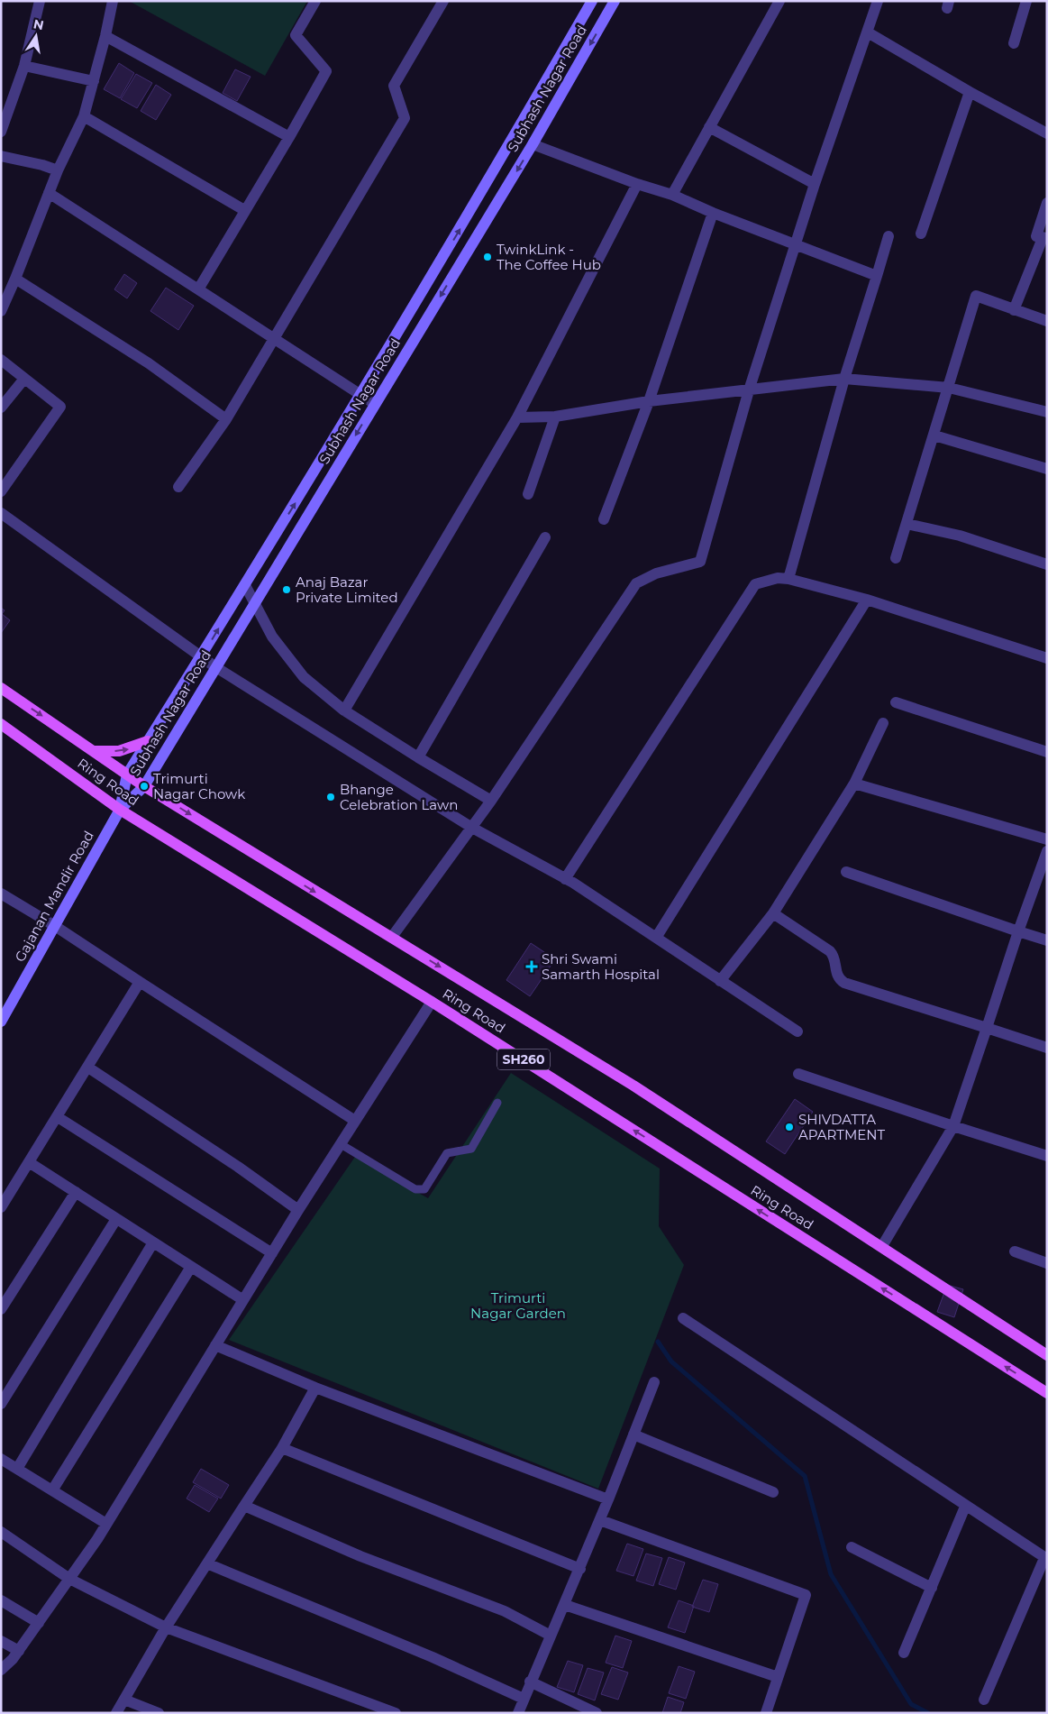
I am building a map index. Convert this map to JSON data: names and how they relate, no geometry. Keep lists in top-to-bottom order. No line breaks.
{"streets":{"main road":["Ring Road","SH260"],"street":["Subhash Nagar Road","Gajanan Mandir Road"]},"crossings":[["Subhash Nagar Road","Ring Road"],["Subhash Nagar Road","Gajanan Mandir Road"],["Subhash Nagar Road","SH260"],["Ring Road","Gajanan Mandir Road"]],"parks":["Trimurti Nagar Garden"],"places":{"other":["TwinkLink - The Coffee Hub","Anaj Bazar Private Limited","Trimurti Nagar Chowk","Bhange Celebration Lawn","SHIVDATTA APARTMENT"],"health":["Shri Swami Samarth Hospital"]},"north":"top"}
